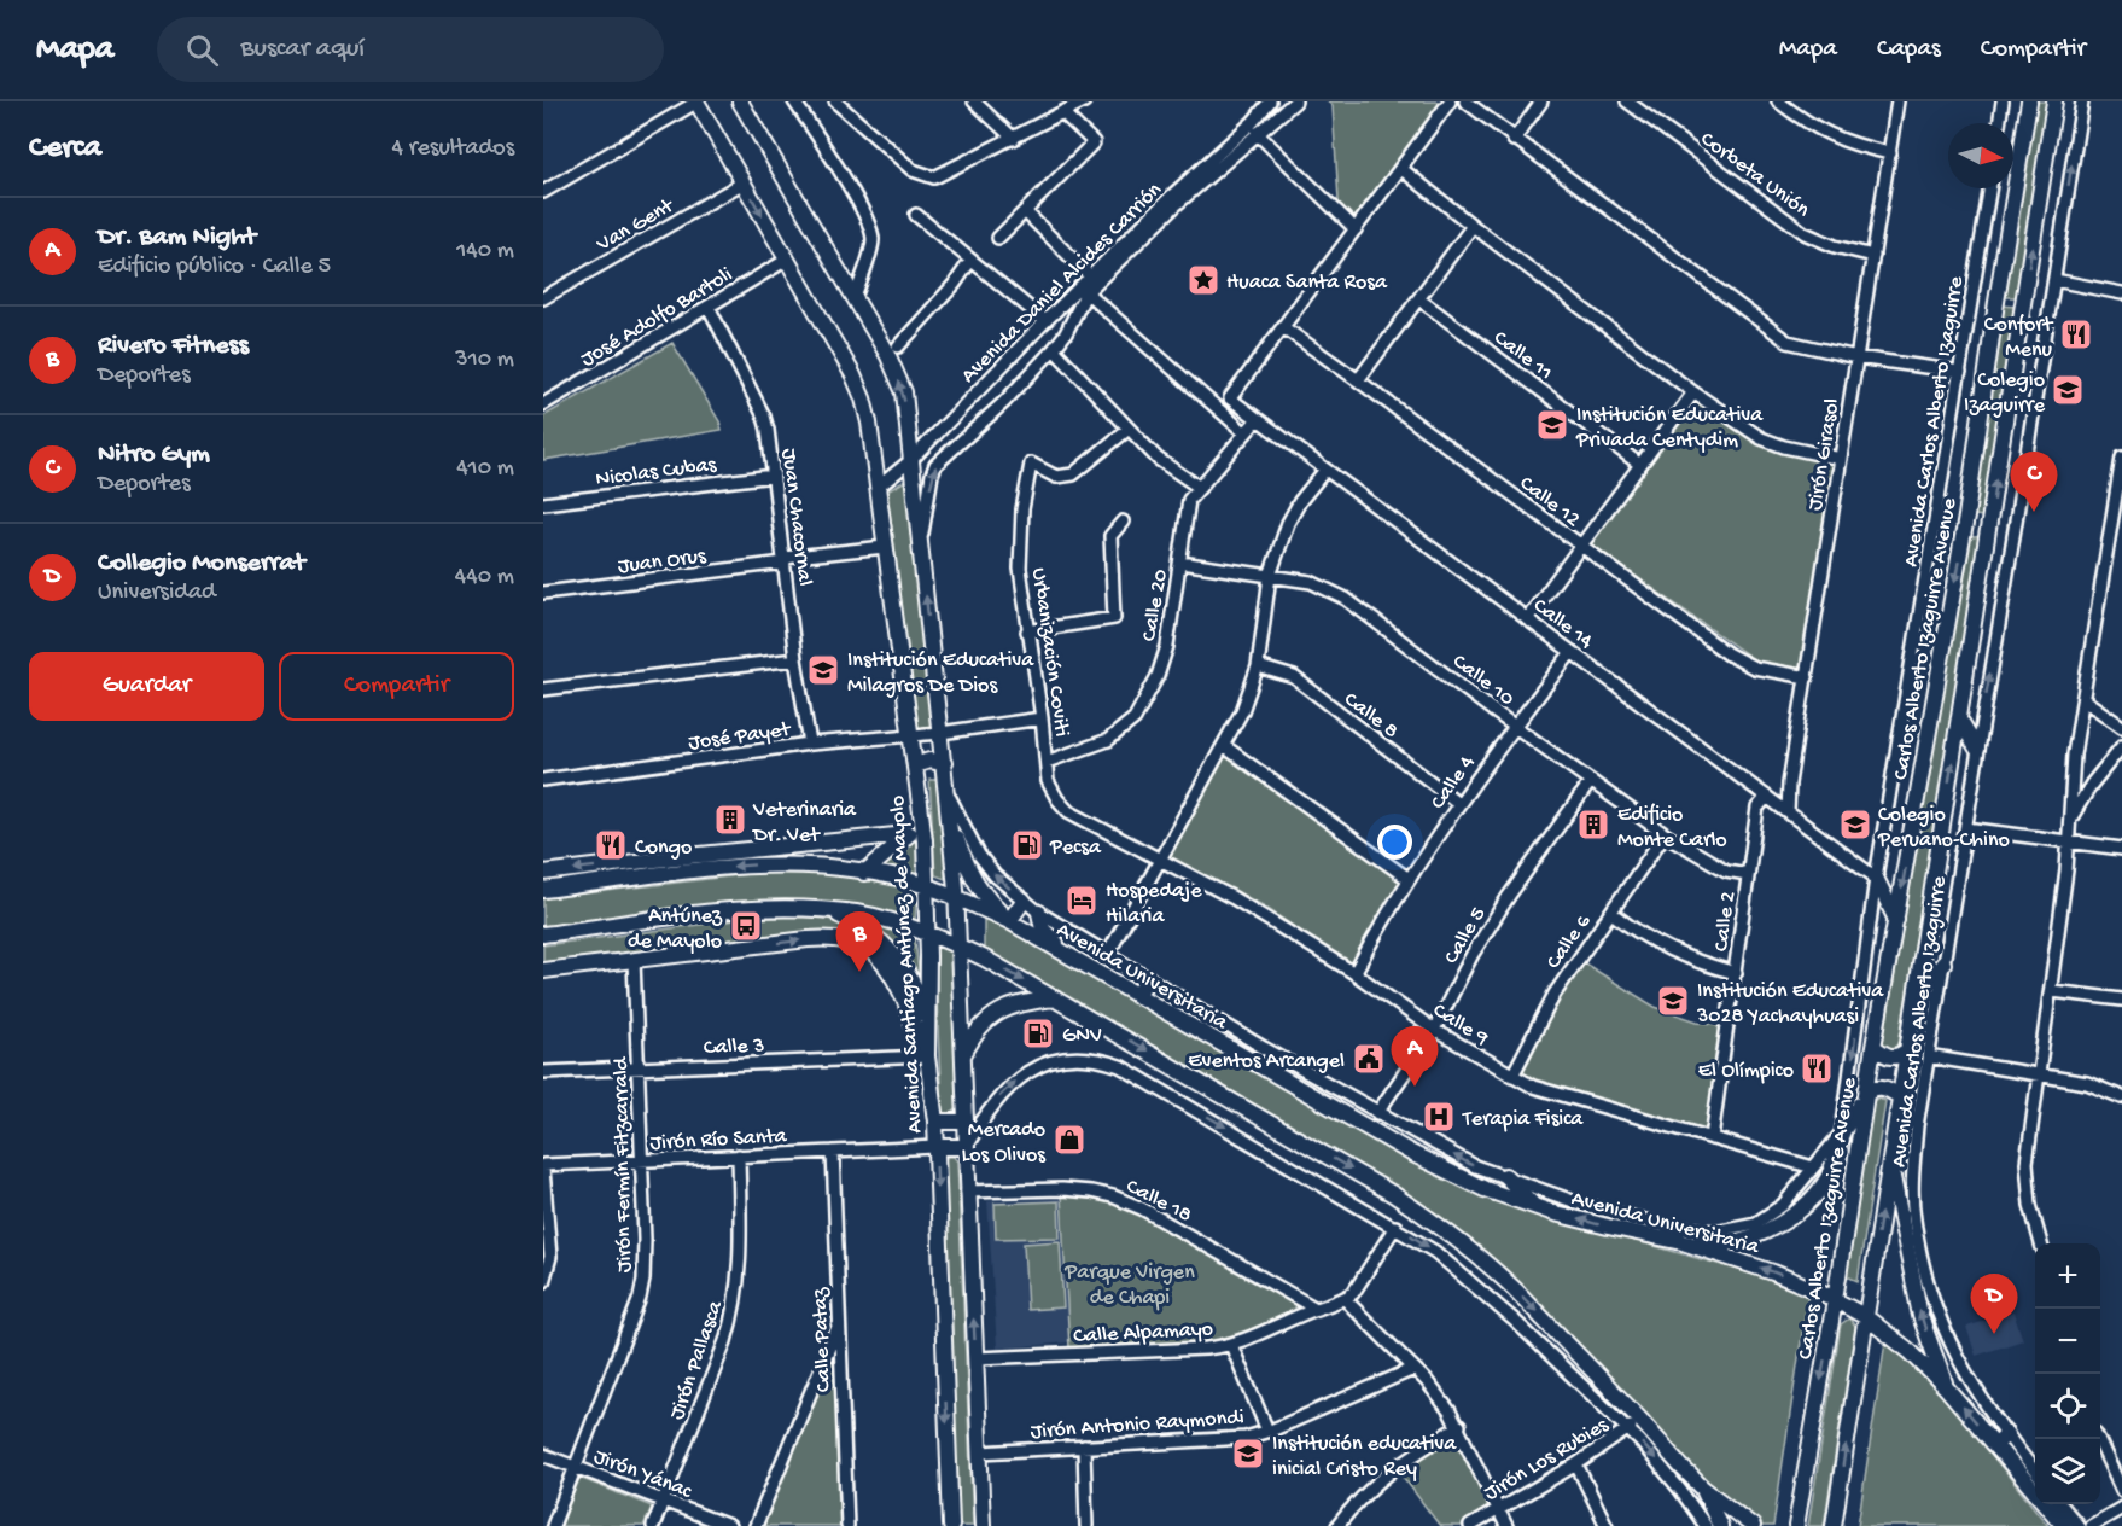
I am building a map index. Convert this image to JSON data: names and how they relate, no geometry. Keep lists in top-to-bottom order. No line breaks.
{"streets":{"main road":["Carlos Alberto Izaguirre Avenue","Avenida Santiago Antúnez de Mayolo","Avenida Universitaria"],"street":["Corbeta Unión","Van Gent","Avenida Daniel Alcides Carrión","José Adolfo Bartoli","Calle 11","Avenida Carlos Alberto Izaguirre","Jirón Girasol","Nicolas Cubas","Calle 12","Juan Chacornal","Juan Orus","Calle 20","Calle 14","Urbanización Coviti","Calle 10","Calle 8","José Payet","Calle 4","Calle 2","Calle 5","Calle 6","Calle 9","Calle 3","Jirón Río Santa","Jirón Fermín Fitzcarrald","Calle 18","Calle Alpamayo","Calle Pataz","Jirón Pallasca","Jirón Antonio Raymondi","Jirón Los Rubies","Jirón Yánac"]},"crossings":[["Corbeta Unión","Jirón Girasol"],["Van Gent","Avenida Santiago Antúnez de Mayolo"],["Avenida Daniel Alcides Carrión","Avenida Santiago Antúnez de Mayolo"],["José Adolfo Bartoli","Juan Chacornal"],["José Adolfo Bartoli","Avenida Santiago Antúnez de Mayolo"],["Avenida Carlos Alberto Izaguirre","Calle 14"],["Avenida Carlos Alberto Izaguirre","Avenida Universitaria"],["Jirón Girasol","Calle 12"],["Jirón Girasol","Calle 14"],["Nicolas Cubas","Juan Chacornal"],["Calle 12","Calle 14"],["Juan Chacornal","Juan Orus"],["Juan Chacornal","José Payet"],["Juan Orus","Avenida Santiago Antúnez de Mayolo"],["Calle 20","Calle 14"],["Calle 20","Urbanización Coviti"],["Calle 20","Calle 10"],["Calle 14","Calle 4"],["Calle 14","Calle 2"],["Carlos Alberto Izaguirre Avenue","Avenida Universitaria"],["Urbanización Coviti","José Payet"],["Urbanización Coviti","Calle 9"],["Calle 10","Calle 4"],["Calle 10","Calle 2"],["Calle 10","Calle 5"],["Calle 10","Calle 6"],["Calle 8","Calle 4"],["José Payet","Avenida Santiago Antúnez de Mayolo"],["Calle 4","Calle 9"],["Calle 2","Calle 9"],["Calle 5","Avenida Universitaria"],["Calle 5","Calle 9"],["Calle 6","Calle 9"],["Avenida Santiago Antúnez de Mayolo","Avenida Universitaria"],["Avenida Santiago Antúnez de Mayolo","Calle 3"],["Avenida Santiago Antúnez de Mayolo","Jirón Río Santa"],["Avenida Universitaria","Calle 9"],["Calle 3","Jirón Fermín Fitzcarrald"],["Jirón Río Santa","Jirón Fermín Fitzcarrald"],["Jirón Río Santa","Calle Pataz"],["Jirón Río Santa","Jirón Pallasca"],["Jirón Fermín Fitzcarrald","Jirón Yánac"],["Calle 18","Calle Alpamayo"],["Jirón Pallasca","Jirón Yánac"]],"parks":["Parque Virgen de Chapi"],"places":{"place":["Huaca Santa Rosa"],"restaurant":["Confort Menu","Congo","El Olímpico"],"school or university":["Colegio Izaguirre","Institución Educativa Privada Centydim","Institución Educativa Milagros De Dios","Colegio Peruano-Chino","Institución Educativa 3028 Yachayhuasi","Institución educativa inicial Cristo Rey"],"building":["Veterinaria Dr. Vet","Edificio Monte Carlo"],"fuel station":["Pecsa","GNV"],"hotel":["Hospedaje Hilaria"],"bus stop":["Antúnez de Mayolo"],"public building":["Eventos Arcangel"],"hospital":["Terapia Fisica"],"shop":["Mercado Los Olivos"]},"north":"right","page":{"header":"Mapa","search":"Buscar aquí","nav":["Mapa","Capas","Compartir"],"heading":["Cerca","4 resultados"],"list":[{"mark":"A","name":"Dr. Bam Night","note":"Edificio público · Calle 5","value":"140 m"},{"mark":"B","name":"Rivero Fitness","note":"Deportes","value":"310 m"},{"mark":"C","name":"Nitro Gym","note":"Deportes","value":"410 m"},{"mark":"D","name":"Collegio Monserrat","note":"Universidad","value":"440 m"}],"pins":["C","B","A","D"],"buttons":["Guardar","Compartir"],"map_buttons":["+","−"]}}
